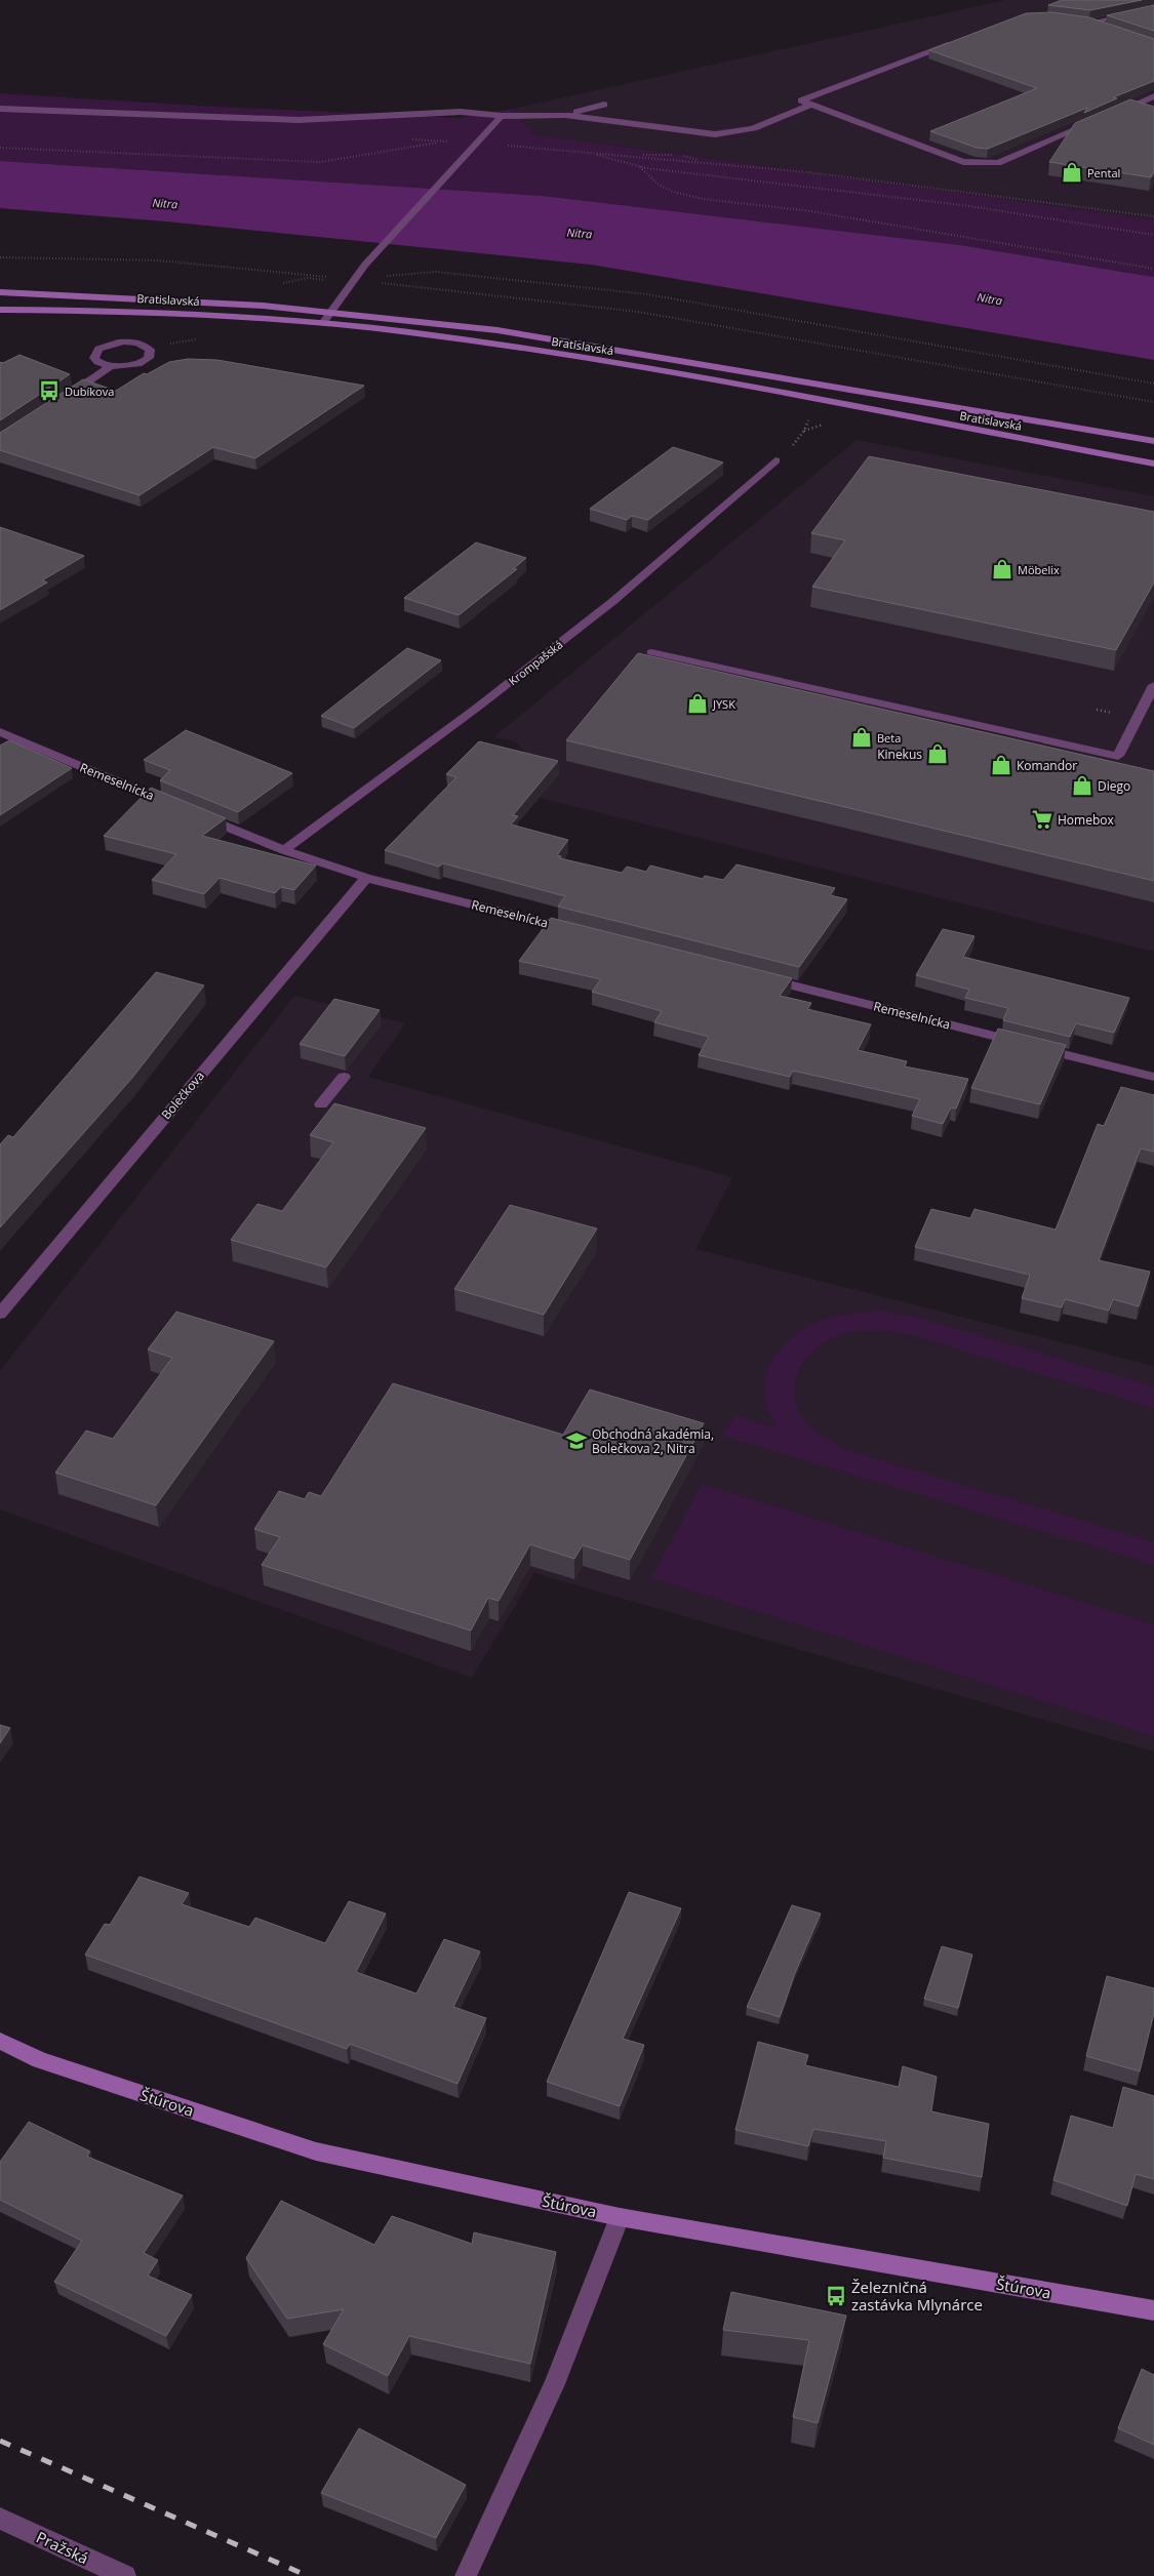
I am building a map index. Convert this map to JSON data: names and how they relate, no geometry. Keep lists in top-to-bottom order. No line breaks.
{"streets":{"main road":["Bratislavská","Štúrova"],"street":["Krompašská","Remeselnícka","Bolečkova","Pražská"]},"crossings":[["Krompašská","Remeselnícka"],["Remeselnícka","Bolečkova"]],"water":["Nitra"],"places":{"shop":["Pental","Möbelix","JYSK","Beta","Kinekus","Komandor","Diego"],"bus stop":["Dubíkova","Železničná zastávka Mlynárce"],"supermarket":["Homebox"],"school or university":["Obchodná akadémia, Bolečkova 2, Nitra"]}}
